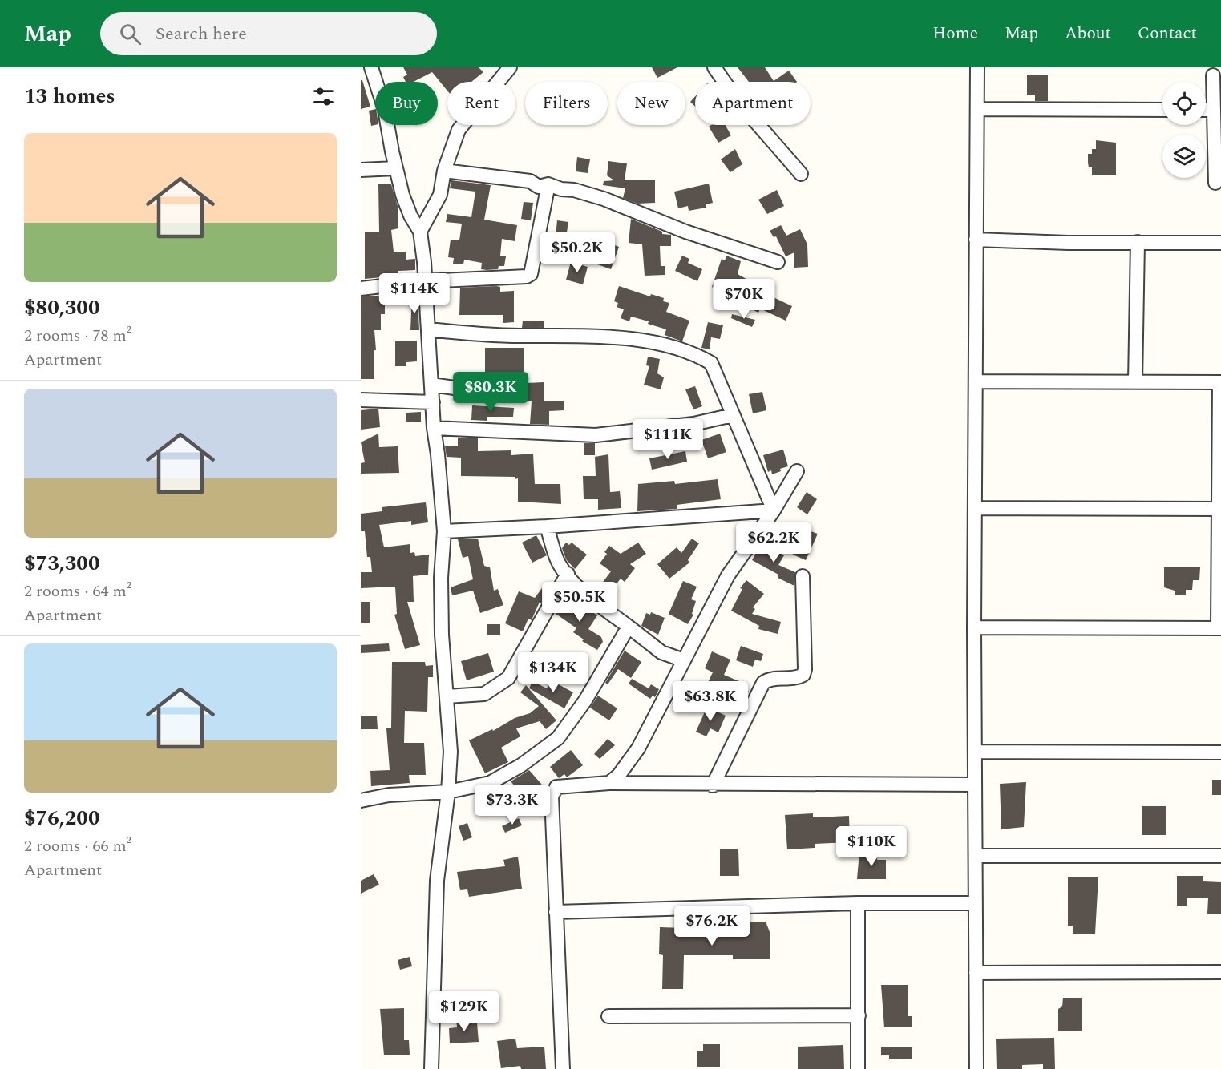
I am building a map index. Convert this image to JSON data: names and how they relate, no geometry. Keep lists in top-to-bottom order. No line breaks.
{"page":{"header":"Map","search":"Search here","nav":["Home","Map","About","Contact"],"heading":"13 homes","chip":["Buy","Rent","Filters","New","Apartment"],"list":[{"name":"$80,300","note":"2 rooms · 78 m² · Apartment"},{"name":"$73,300","note":"2 rooms · 64 m² · Apartment"},{"name":"$76,200","note":"2 rooms · 66 m² · Apartment"}],"price":["$50.2K","$114K","$70K","$80.3K","$111K","$62.2K","$50.5K","$134K","$63.8K","$73.3K","$110K","$76.2K","$129K"]}}
